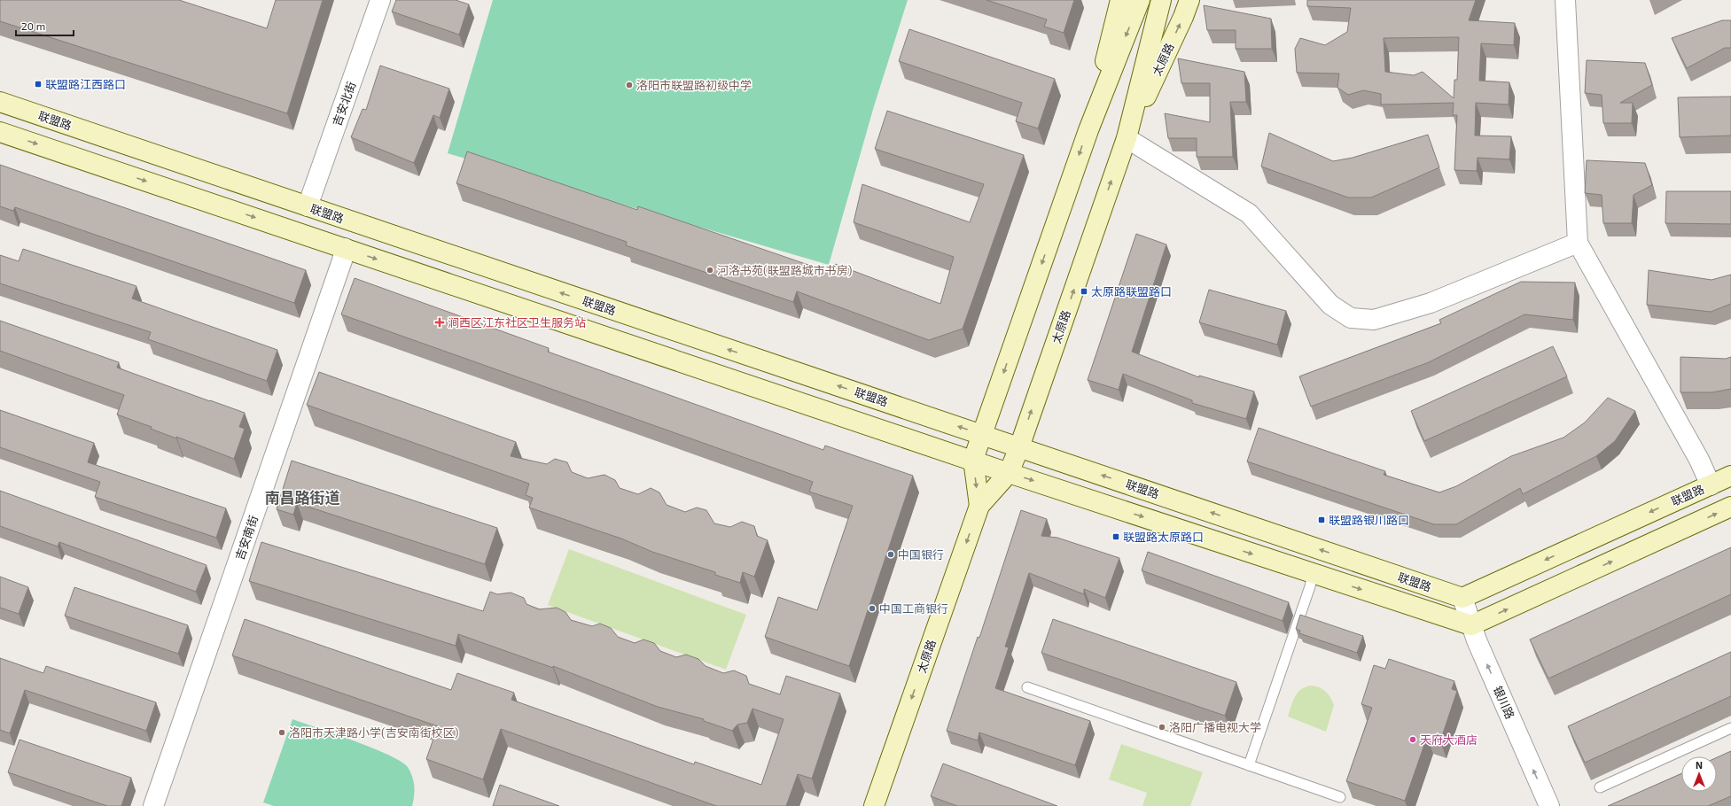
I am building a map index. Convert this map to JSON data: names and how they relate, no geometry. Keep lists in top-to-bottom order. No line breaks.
{"streets":{"main road":["太原路","联盟路"],"street":["吉安北街","吉安南街","银川路"]},"crossings":[["太原路","联盟路"],["吉安北街","联盟路"],["联盟路","吉安南街"],["联盟路","银川路"]],"one_way":["银川路"],"districts":["南昌路街道"],"places":{"transit":["联盟路江西路口","太原路联盟路口","联盟路银川路口","联盟路太原路口"],"other":["洛阳市联盟路初级中学","河洛书苑(联盟路城市书房)","中国银行","中国工商银行","洛阳广播电视大学","洛阳市天津路小学(吉安南街校区)","天府大酒店"],"health":["涧西区江东社区卫生服务站"]},"scale_bar":"20 m","north":"top"}
